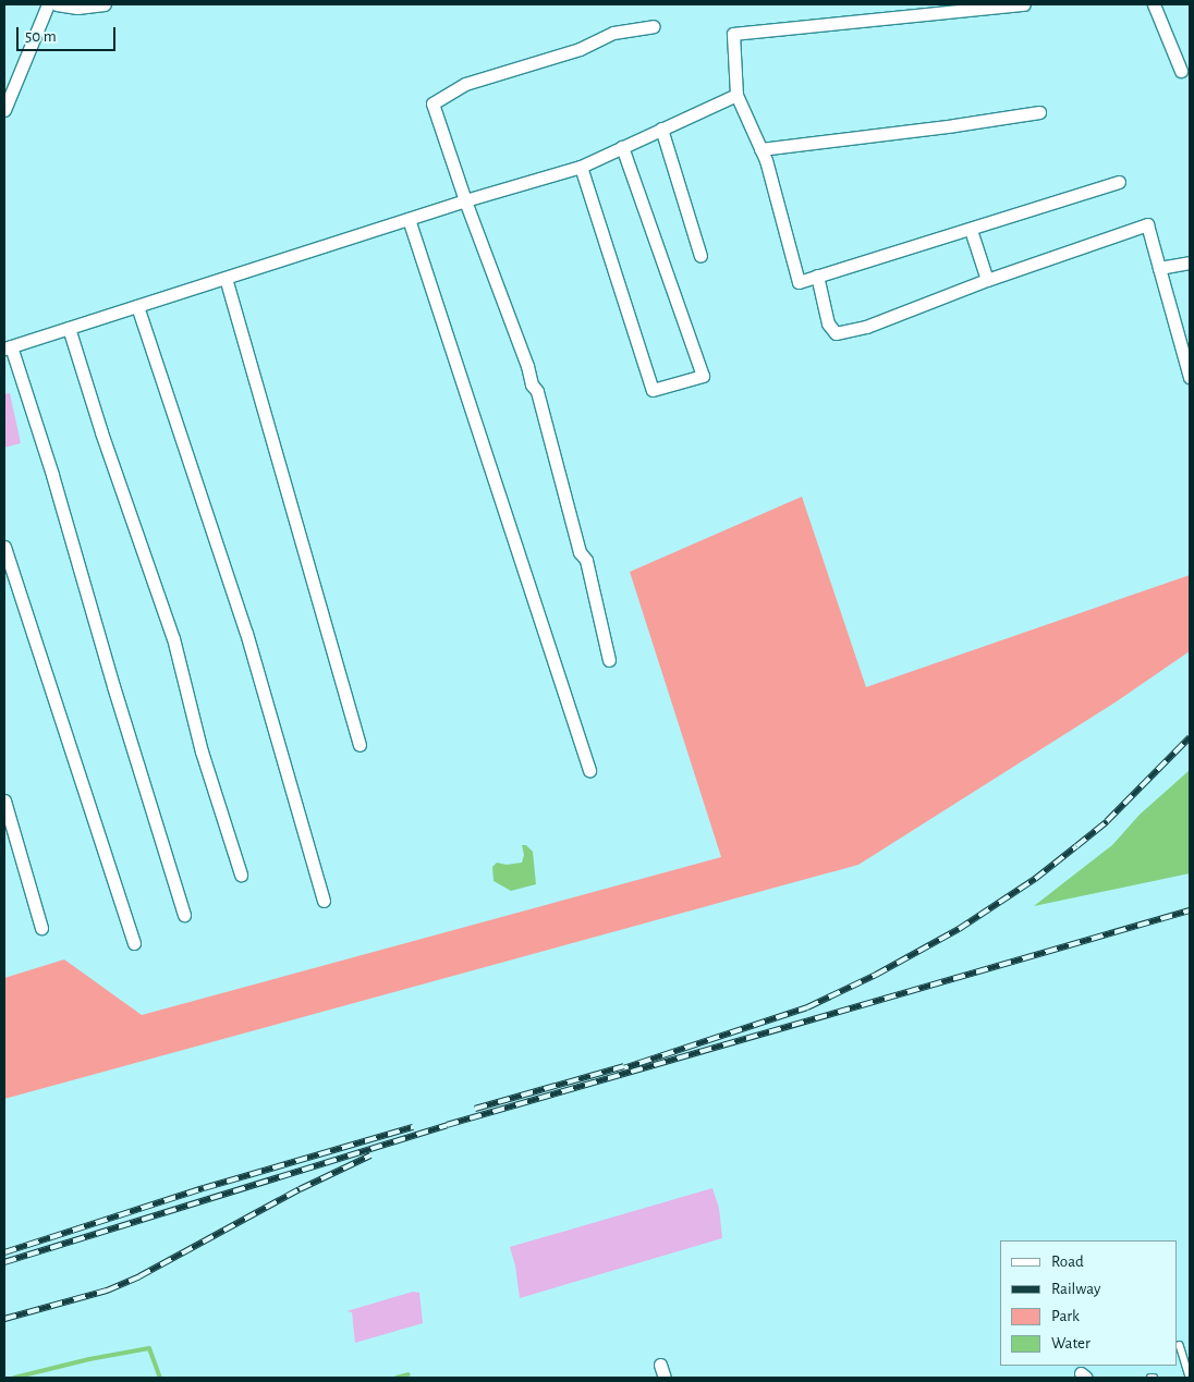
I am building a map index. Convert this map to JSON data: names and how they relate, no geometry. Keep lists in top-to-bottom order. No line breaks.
{"legend":["Road","Railway","Park","Water"],"scale_bar":"50 m"}
